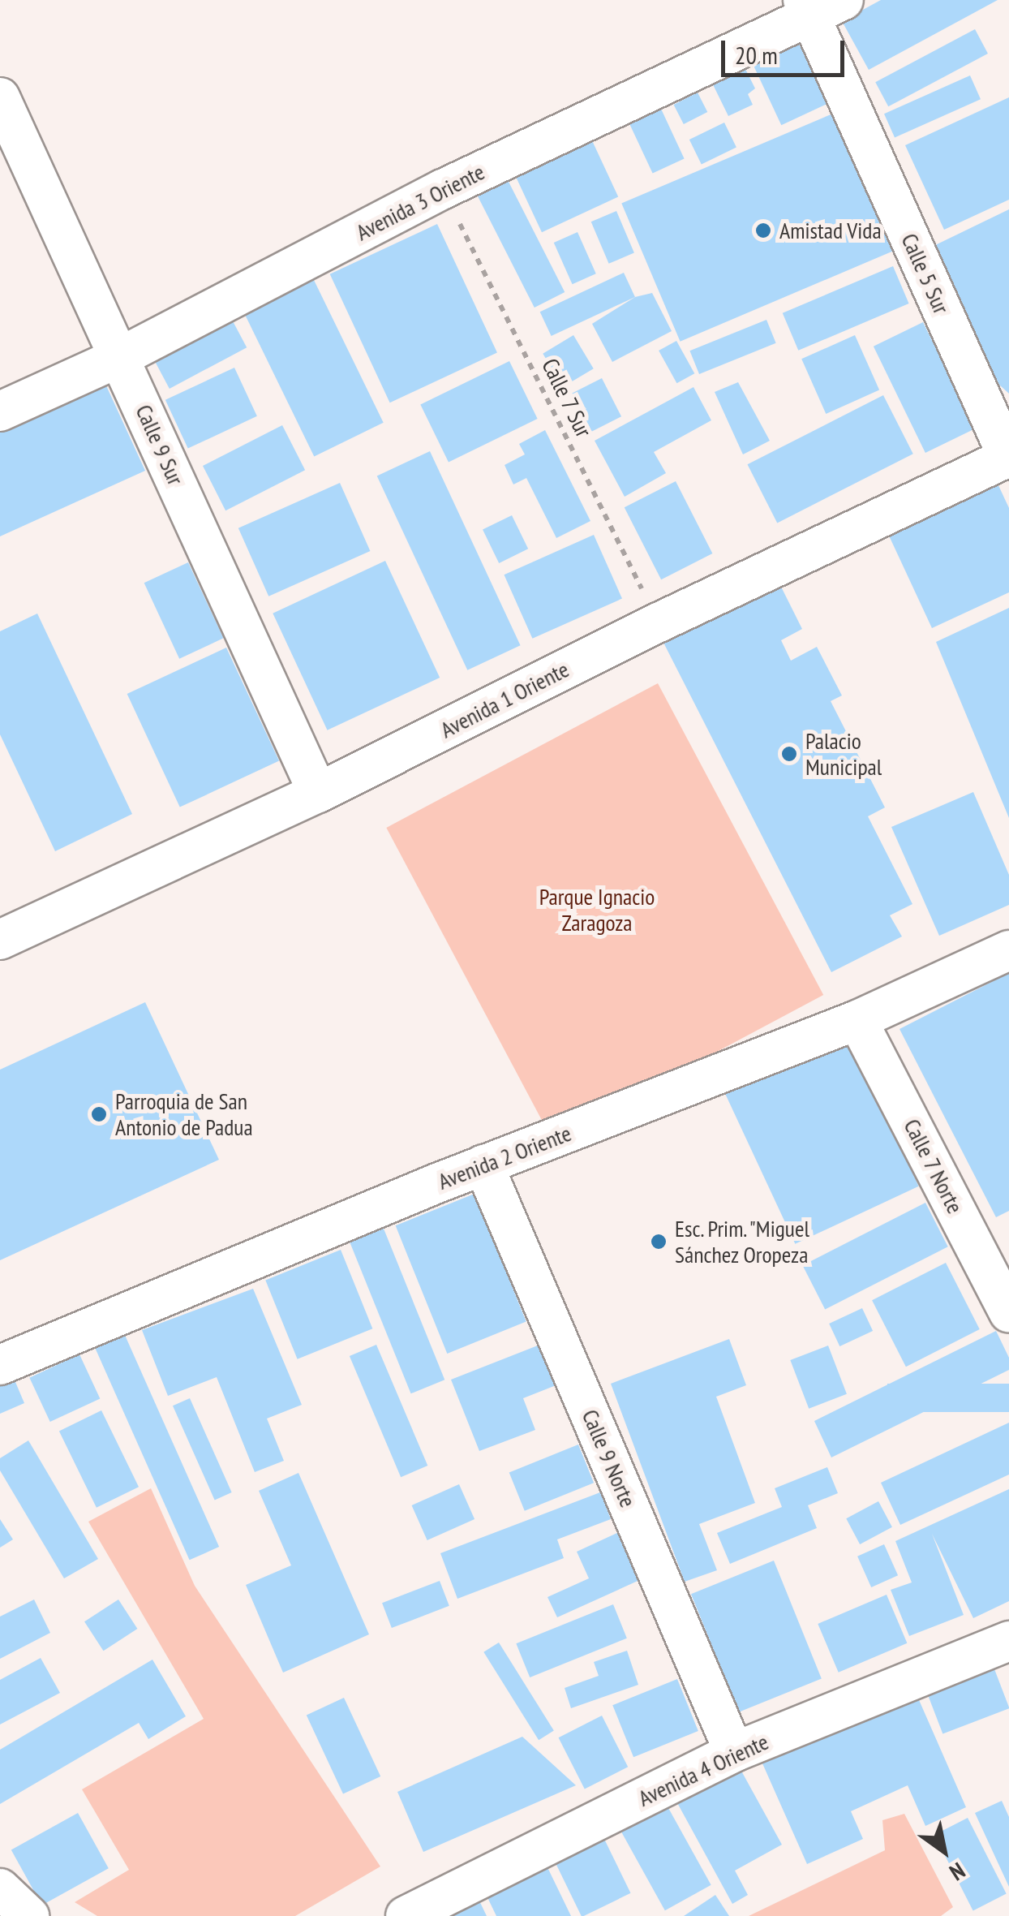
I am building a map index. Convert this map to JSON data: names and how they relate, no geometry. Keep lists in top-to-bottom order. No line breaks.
{"streets":{"street":["Avenida 3 Oriente","Calle 5 Sur","Calle 9 Sur","Avenida 1 Oriente","Avenida 2 Oriente","Calle 7 Norte","Calle 9 Norte","Avenida 4 Oriente"],"path":["Calle 7 Sur"]},"crossings":[["Avenida 3 Oriente","Calle 5 Sur"],["Avenida 3 Oriente","Calle 7 Sur"],["Avenida 3 Oriente","Calle 9 Sur"],["Calle 5 Sur","Avenida 1 Oriente"],["Calle 7 Sur","Avenida 1 Oriente"],["Calle 9 Sur","Avenida 1 Oriente"],["Avenida 2 Oriente","Calle 7 Norte"],["Avenida 2 Oriente","Calle 9 Norte"],["Calle 9 Norte","Avenida 4 Oriente"]],"parks":["Parque Ignacio Zaragoza"],"places":["Amistad Vida","Palacio Municipal","Parroquia de San Antonio de Padua","Esc. Prim. \"Miguel Sánchez Oropeza"],"scale_bar":"20 m","north":"bottom right"}
